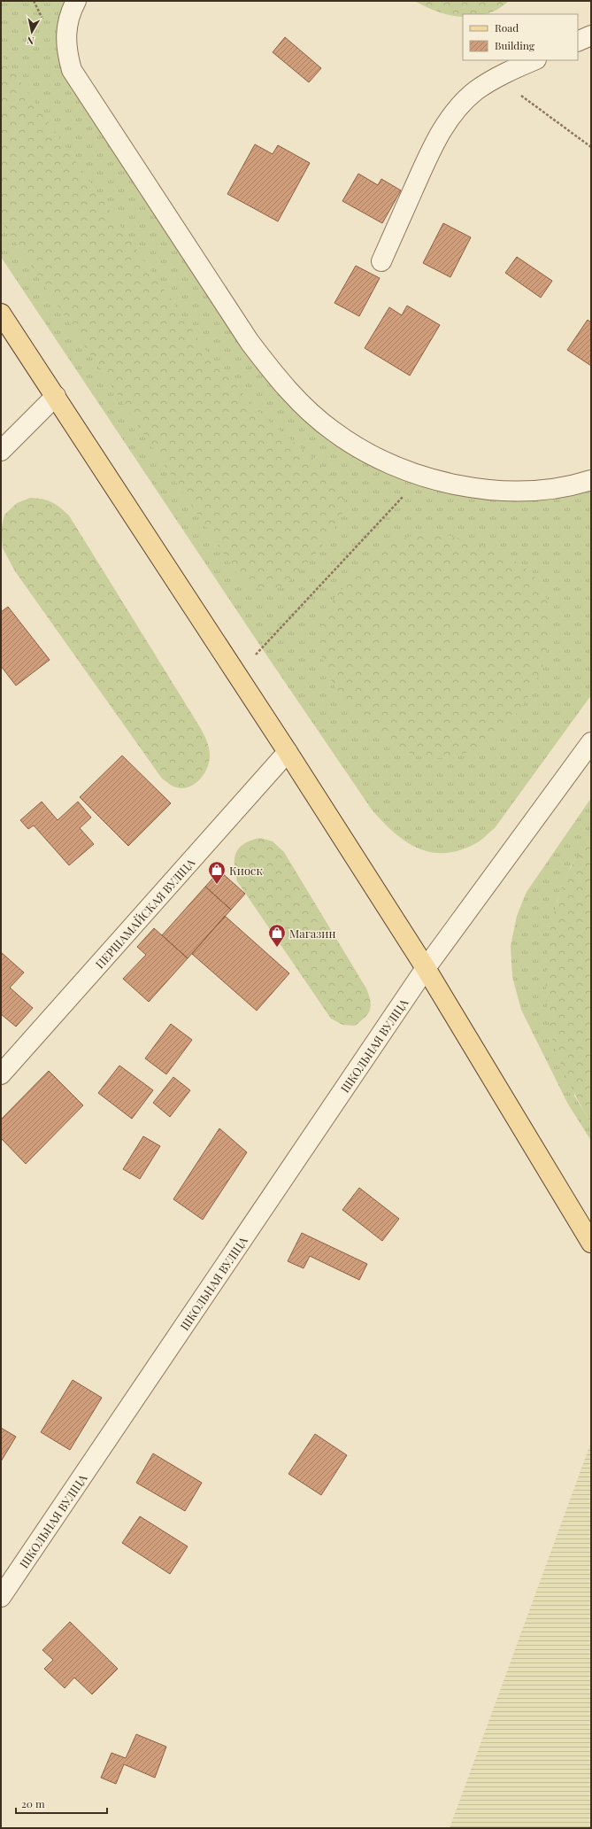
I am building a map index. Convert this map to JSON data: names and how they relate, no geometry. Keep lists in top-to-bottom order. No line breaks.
{"streets":{"street":["ПЕРШАМАЙСКАЯ ВУЛІЦА","ШКОЛЬНАЯ ВУЛІЦА"]},"places":{"shop":["Киоск","Магазин"]},"legend":["Road","Building"],"scale_bar":"20 m","north":"bottom"}
